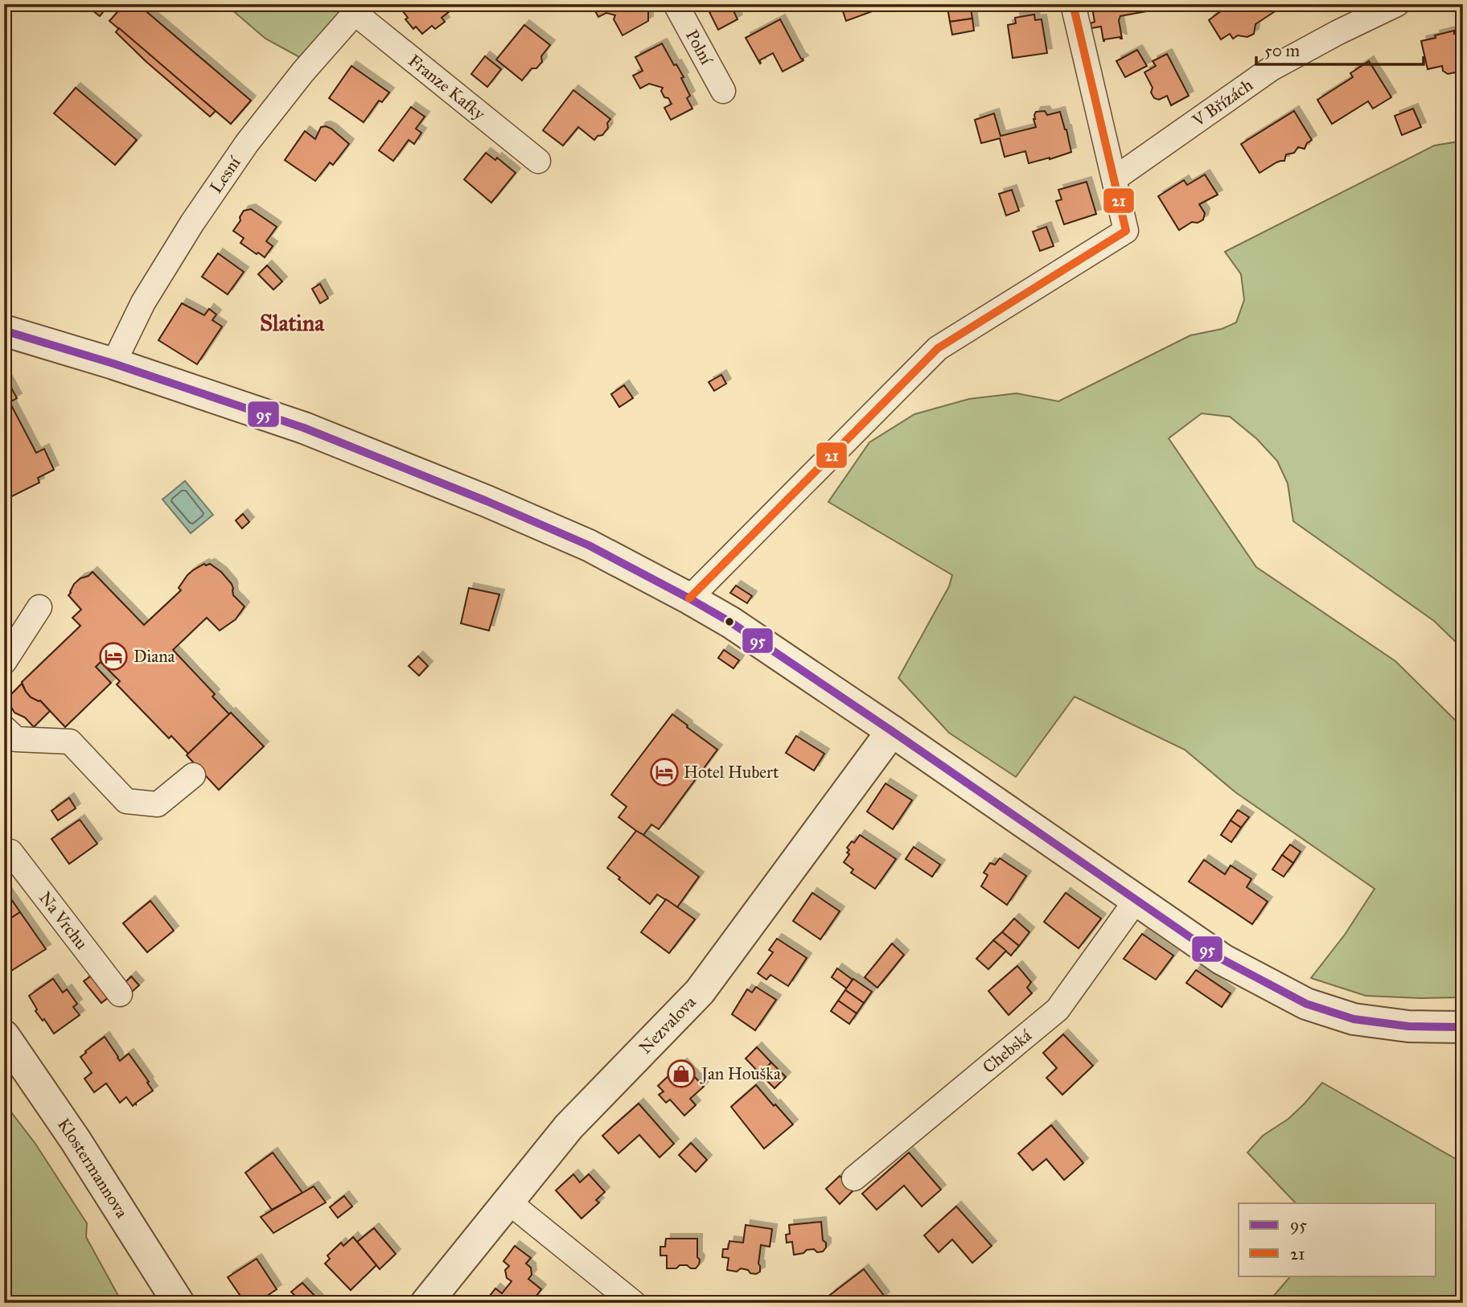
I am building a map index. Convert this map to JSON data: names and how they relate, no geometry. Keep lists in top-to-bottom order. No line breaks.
{"streets":{"street":["Polní","Franze Kafky","V Břízách","Lesní","Na Vrchu","Nezvalova","Chebská","Klostermannova"]},"crossings":[["Franze Kafky","Lesní"]],"districts":["Slatina"],"places":{"hotel":["Diana","Hotel Hubert"],"shop":["Jan Houška"]},"lines":["transit line 21","transit line 95"],"legend":["95","21"],"scale_bar":"50 m"}
